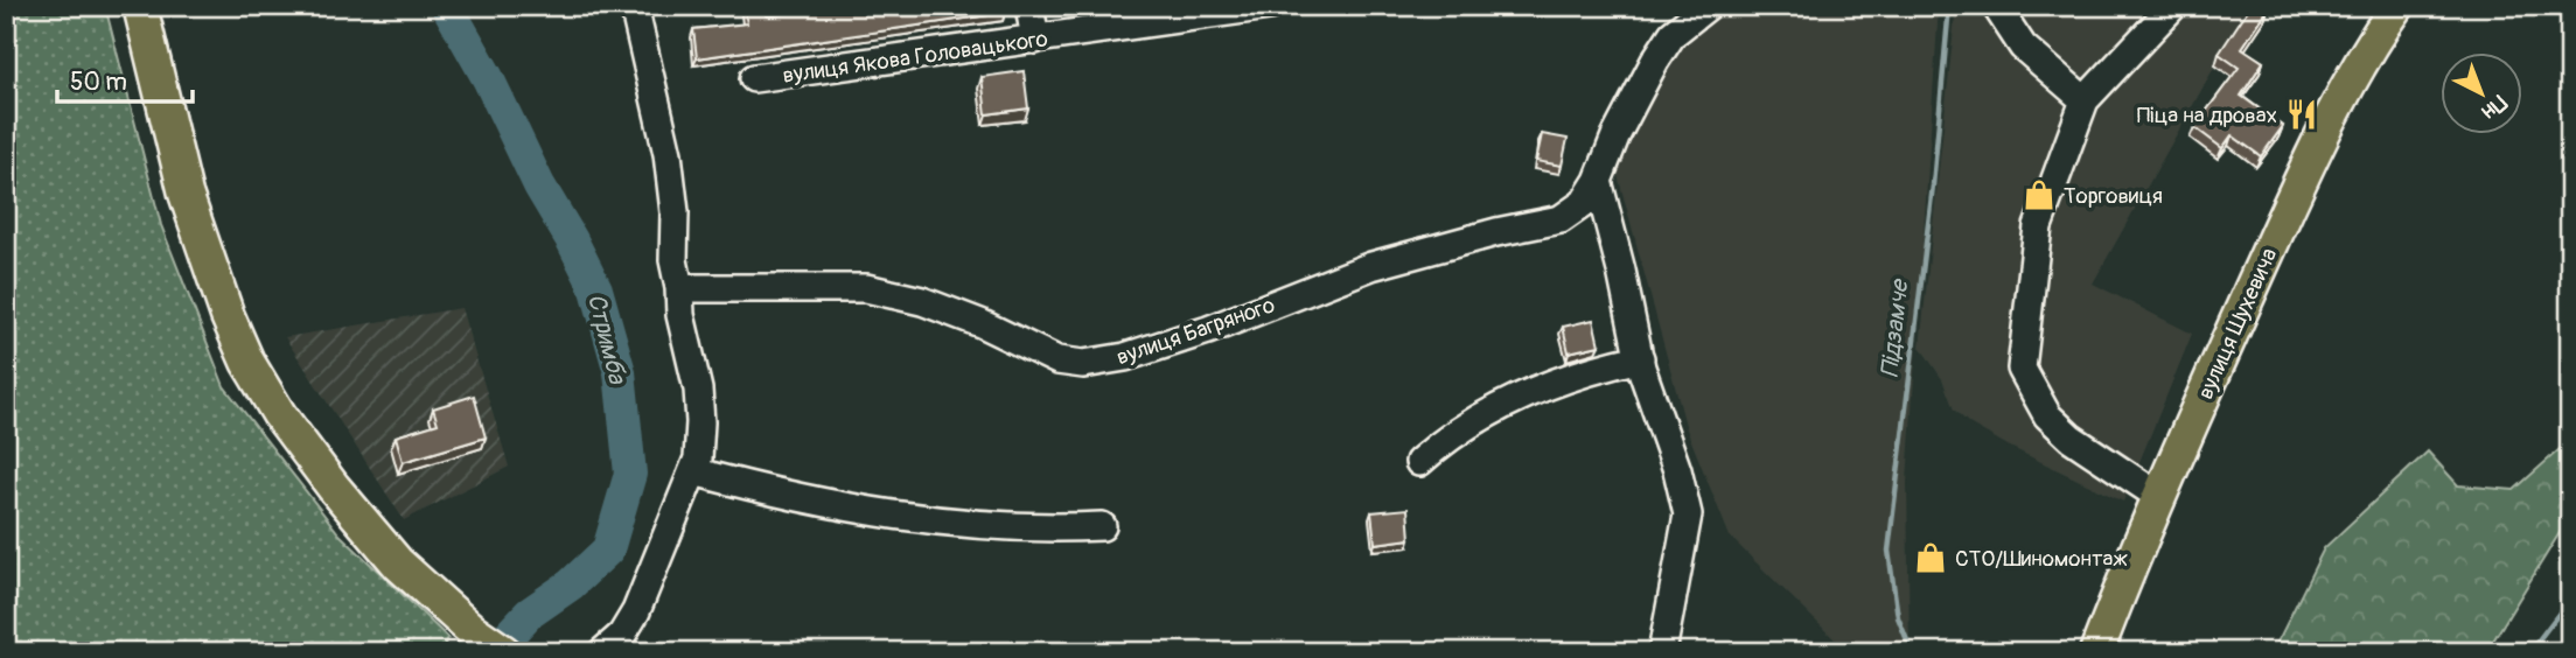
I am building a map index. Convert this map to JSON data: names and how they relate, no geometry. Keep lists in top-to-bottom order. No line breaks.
{"streets":{"main road":["вулиця Шухевича"],"street":["вулиця Якова Головацького","вулиця Багряного"]},"water":["Підзамче","Стримба"],"places":{"restaurant":["Піца на дровах"],"shop":["Торговиця","СТО/Шиномонтаж"]},"scale_bar":"50 m","north":"bottom right"}
